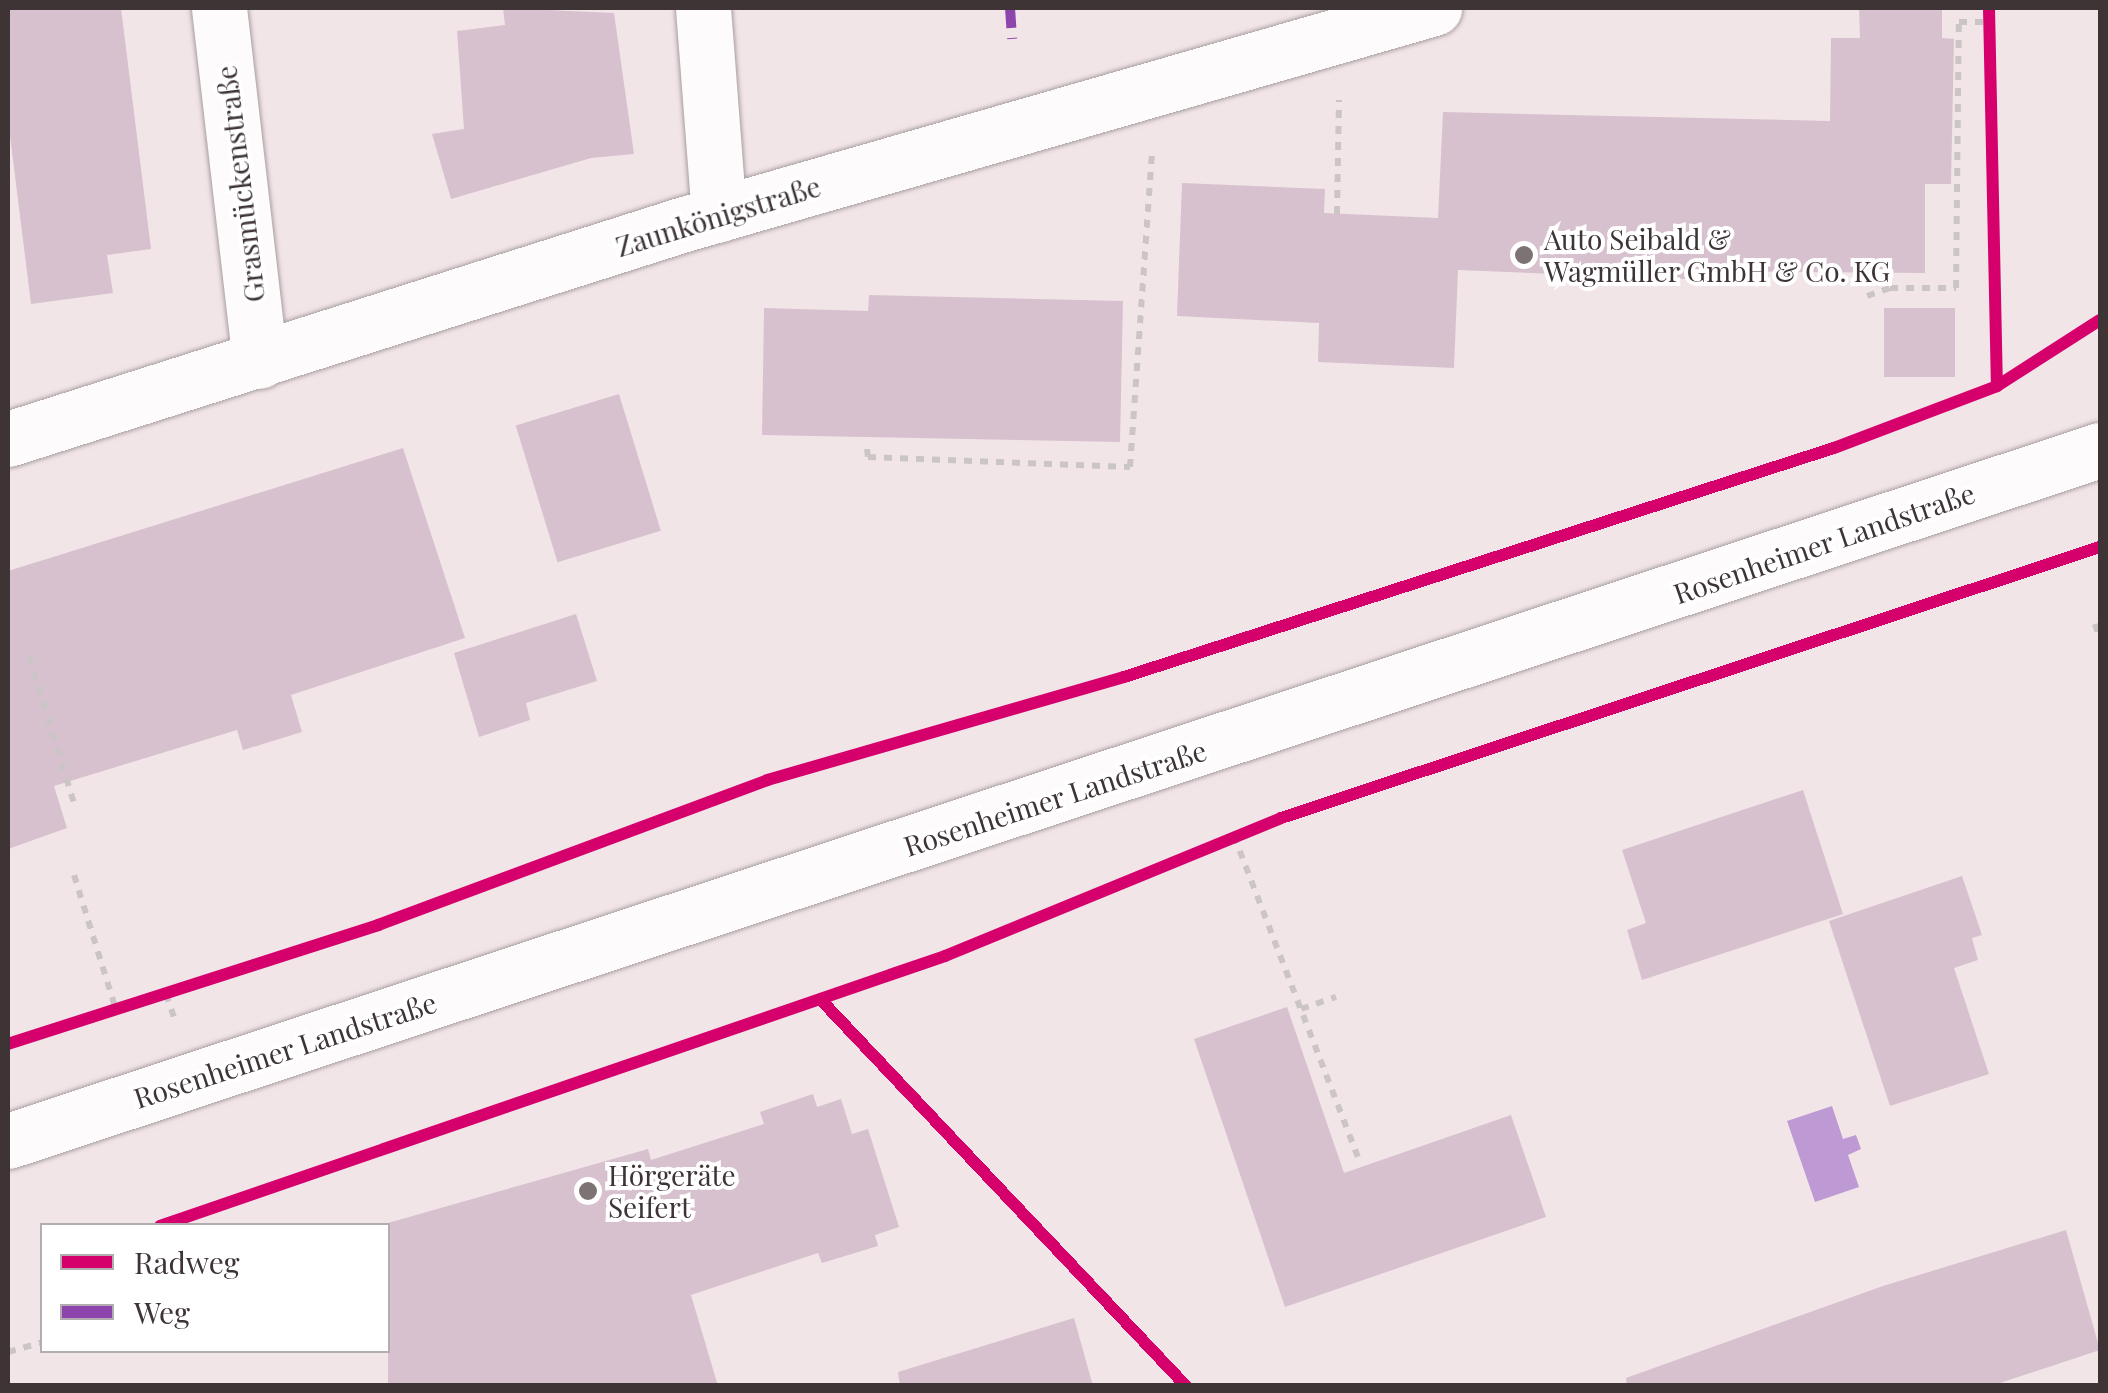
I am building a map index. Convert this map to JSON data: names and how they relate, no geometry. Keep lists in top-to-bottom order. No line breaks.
{"streets":{"main road":["Grasmückenstraße","Zaunkönigstraße","Rosenheimer Landstraße"]},"crossings":[["Grasmückenstraße","Zaunkönigstraße"]],"places":["Auto Seibald & Wagmüller GmbH & Co. KG","Hörgeräte Seifert"],"legend":["Radweg","Weg"]}
